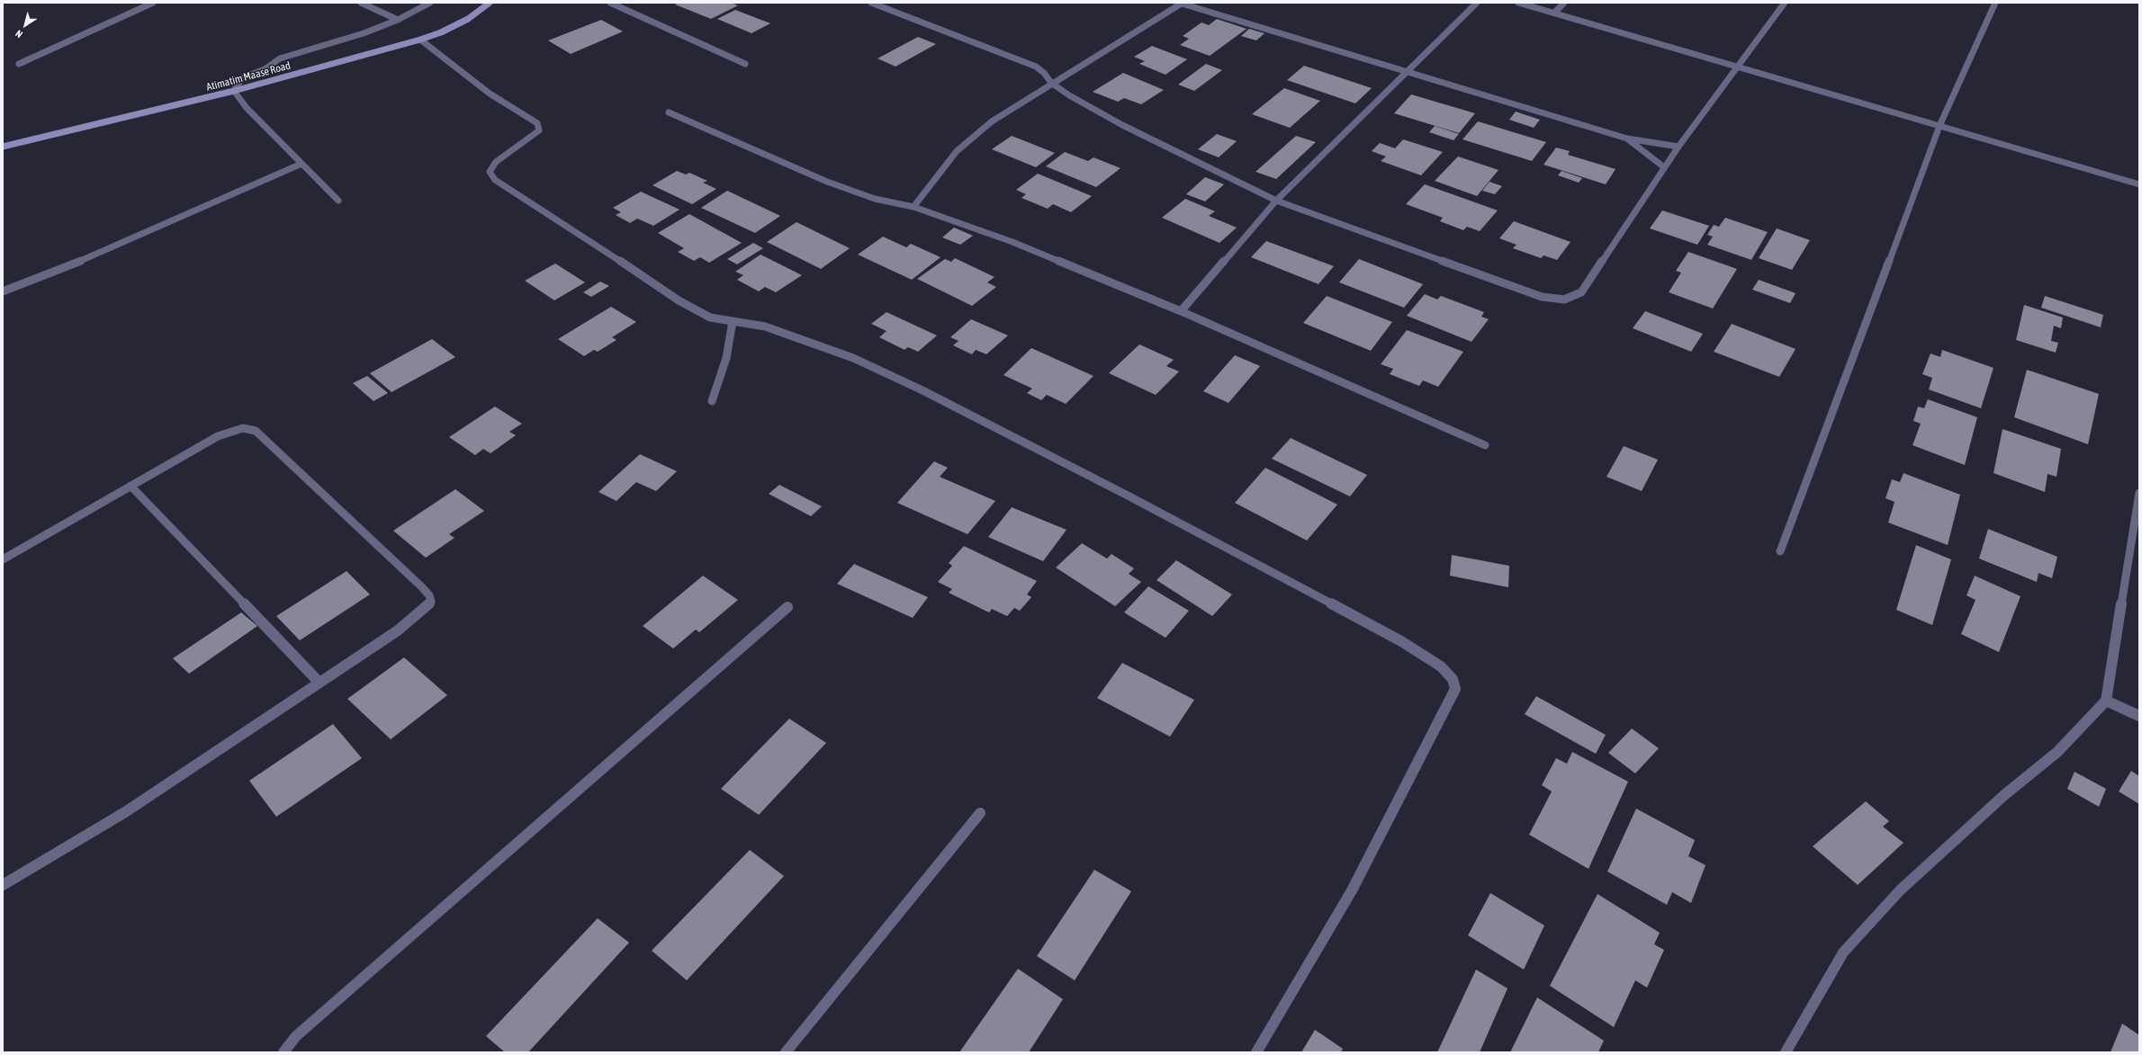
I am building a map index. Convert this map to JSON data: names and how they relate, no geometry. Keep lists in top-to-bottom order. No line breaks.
{"streets":{"main road":["Atimatim Maase Road"]},"north":"bottom left"}
